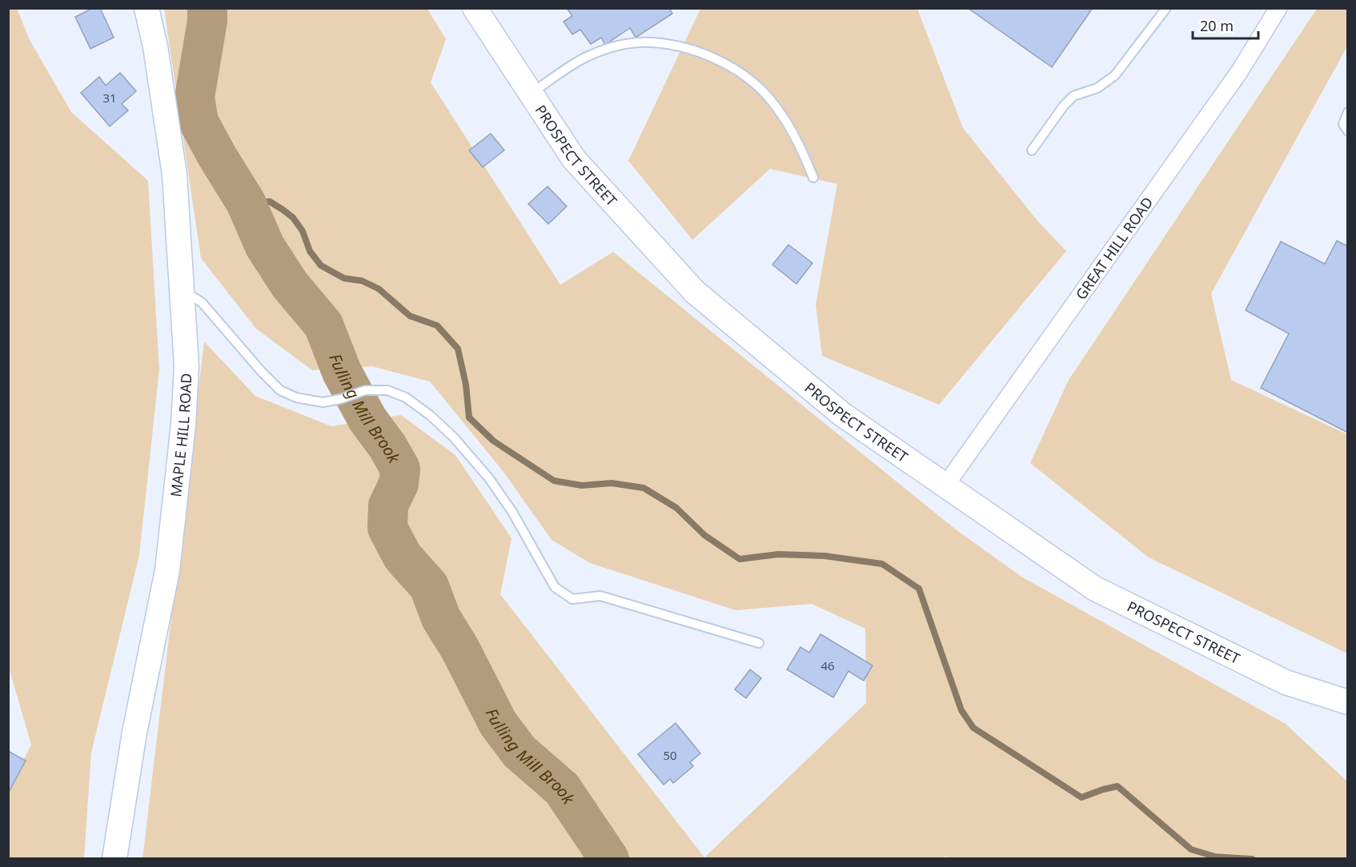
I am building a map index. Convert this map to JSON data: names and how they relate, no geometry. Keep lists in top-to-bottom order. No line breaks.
{"streets":{"main road":["PROSPECT STREET","MAPLE HILL ROAD"],"street":["GREAT HILL ROAD"]},"crossings":[["PROSPECT STREET","GREAT HILL ROAD"]],"water":["Fulling Mill Brook"],"house_numbers":["31","46","50"],"scale_bar":"20 m"}
